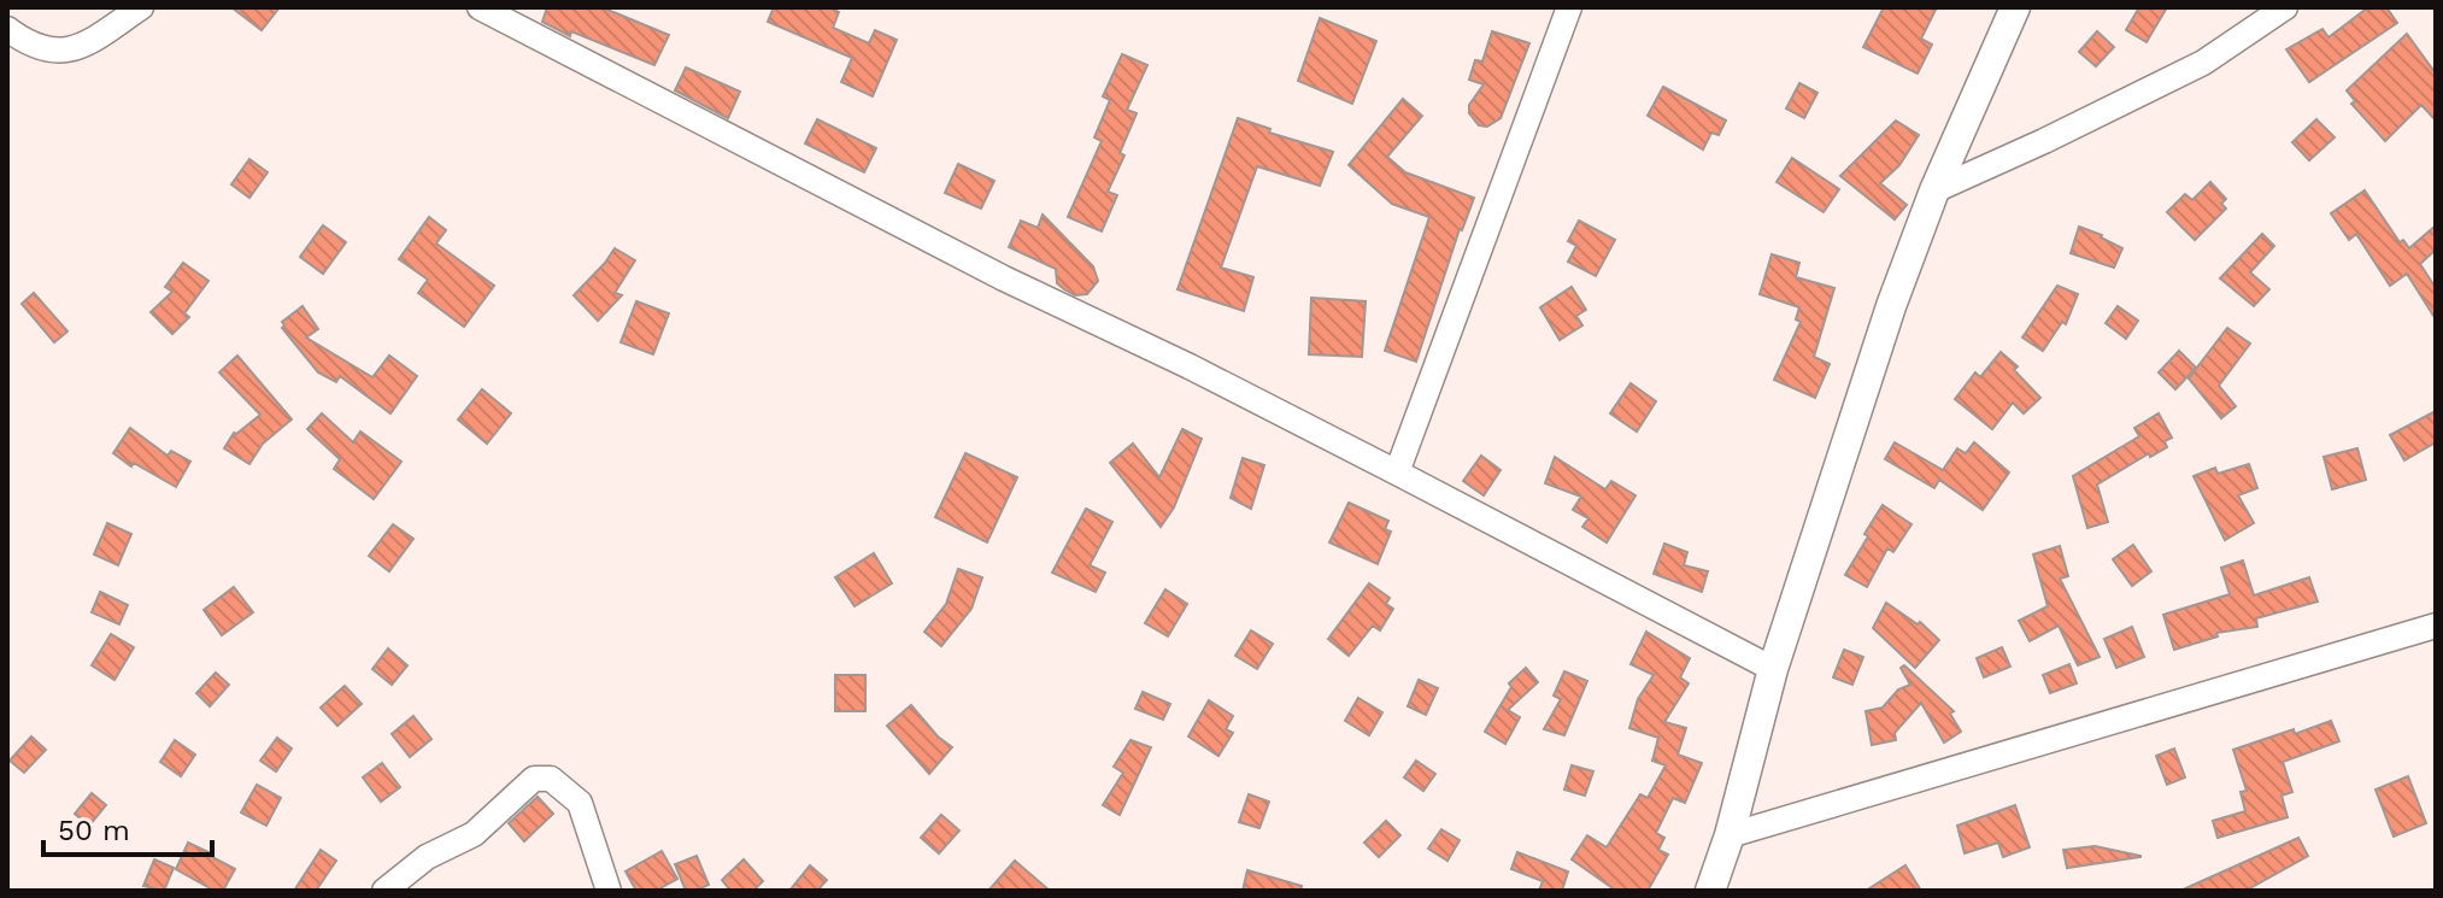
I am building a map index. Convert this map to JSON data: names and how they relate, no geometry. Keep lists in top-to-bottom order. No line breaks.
{"scale_bar":"50 m"}
